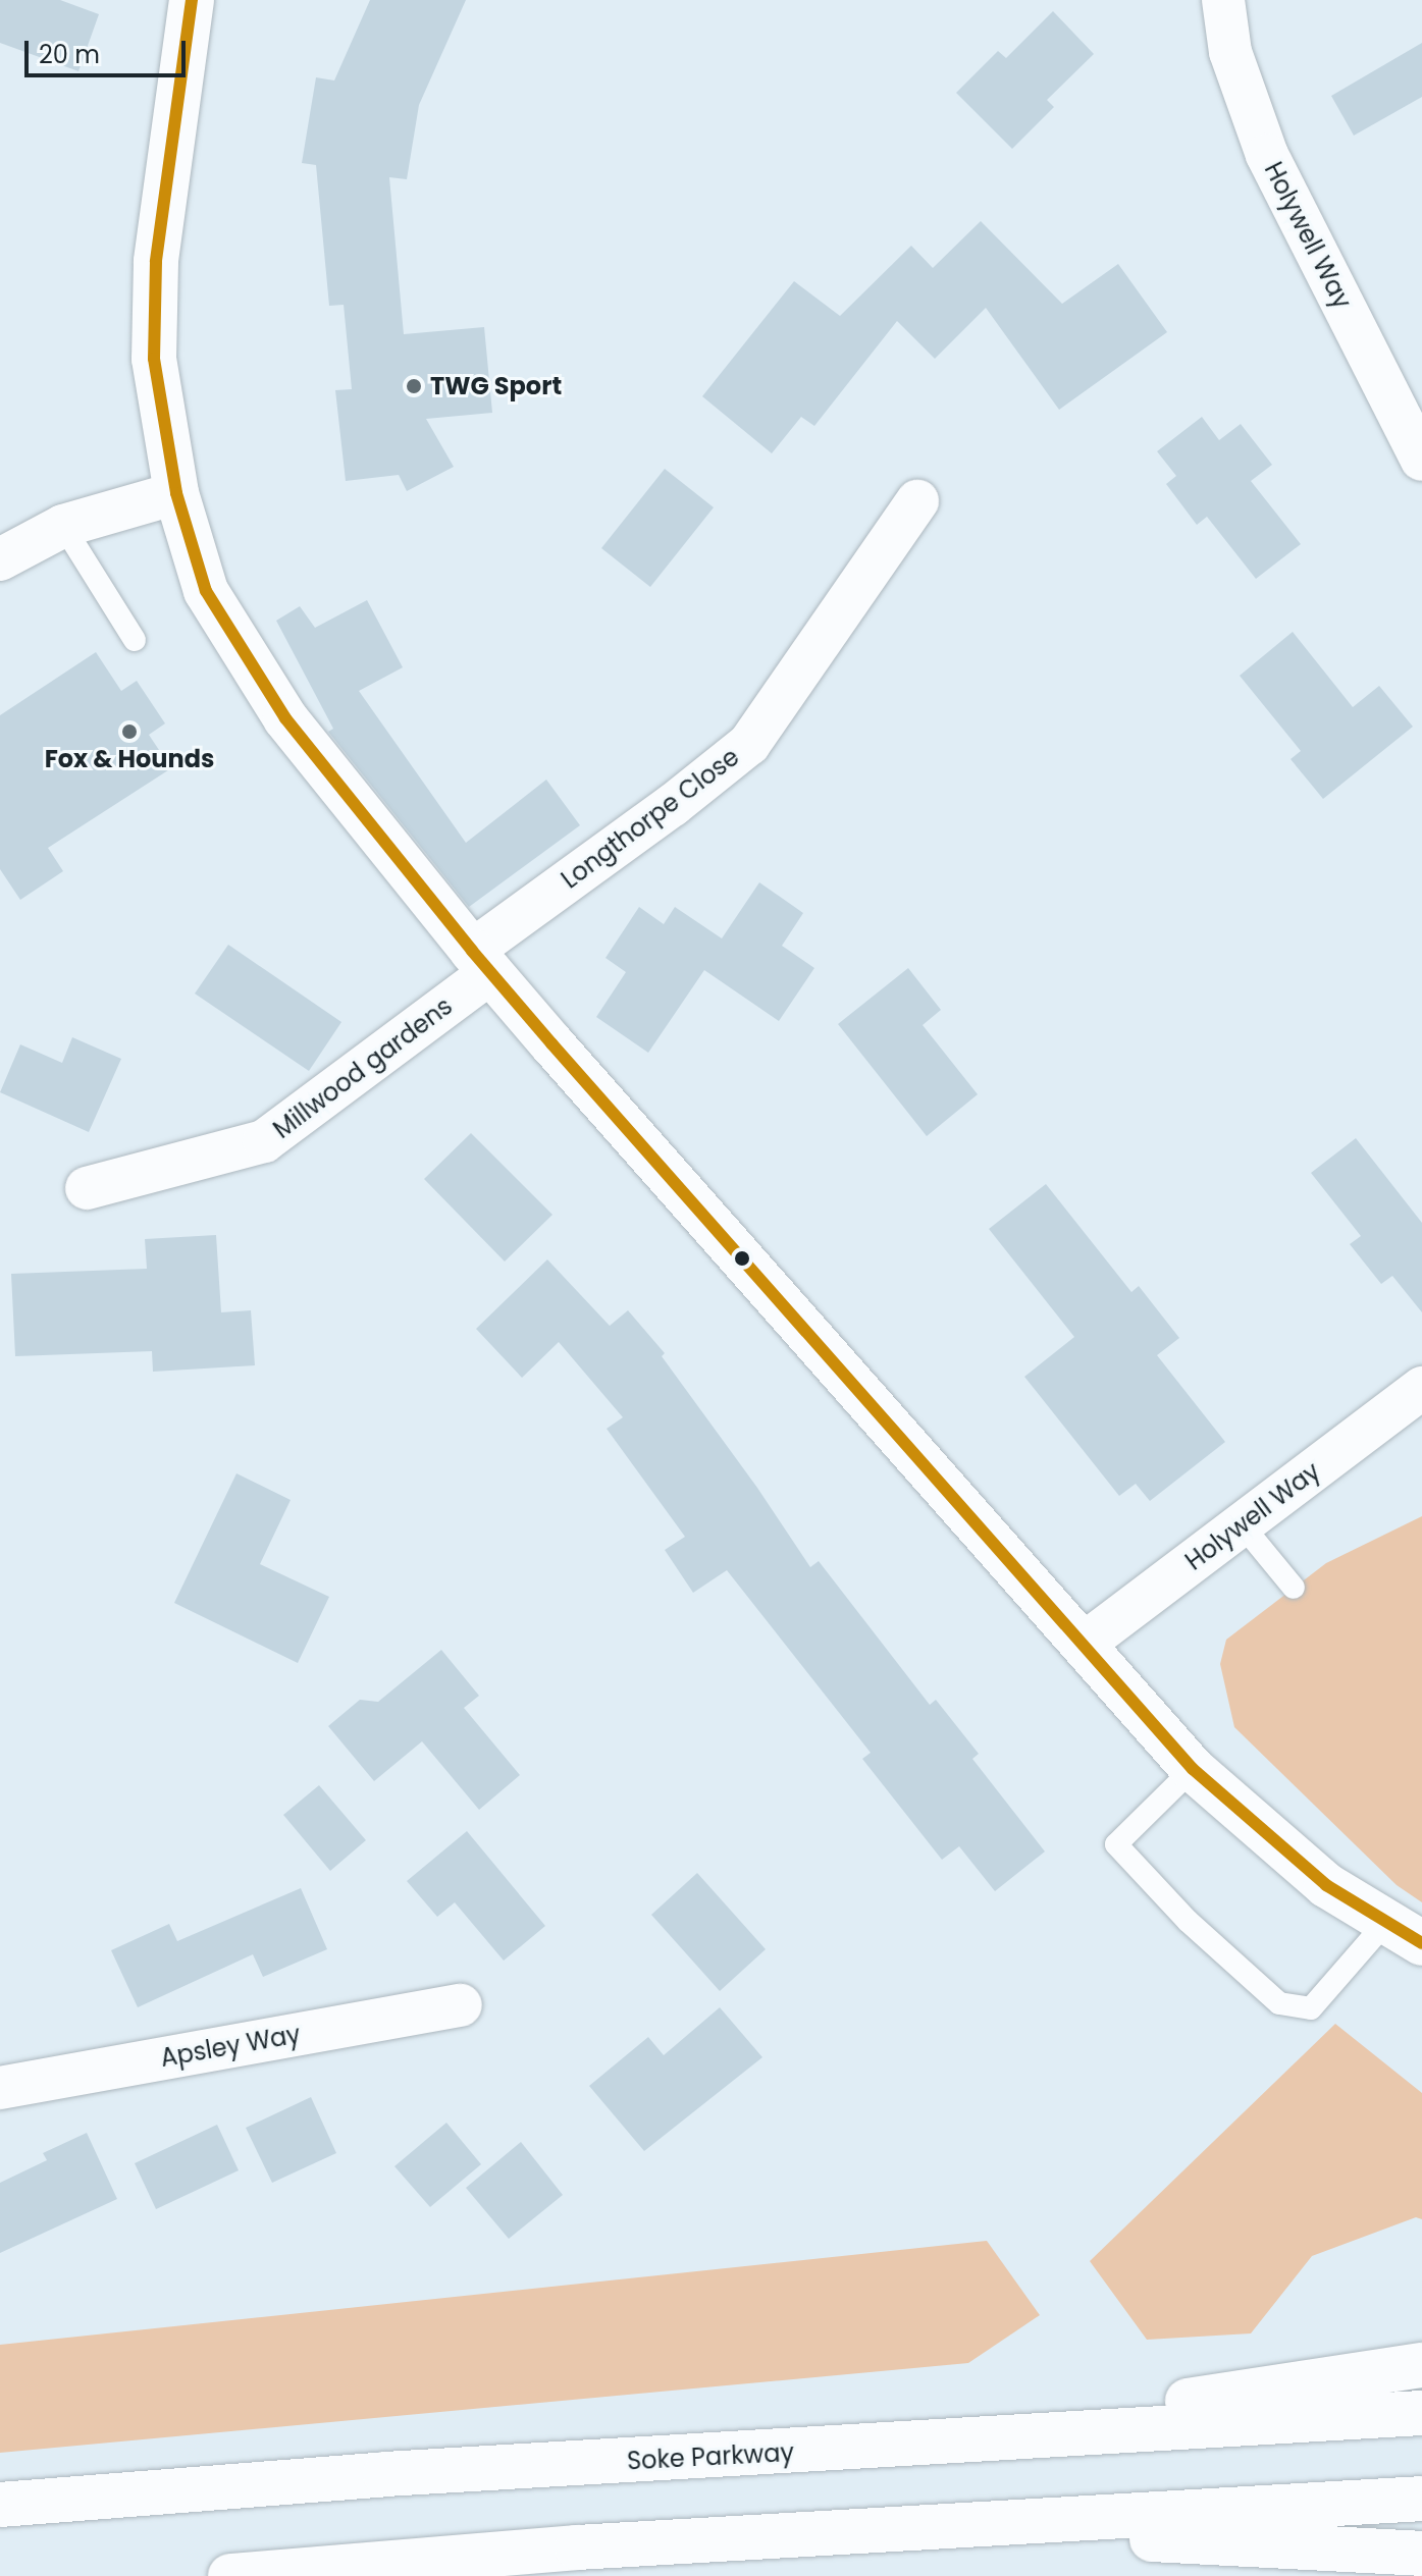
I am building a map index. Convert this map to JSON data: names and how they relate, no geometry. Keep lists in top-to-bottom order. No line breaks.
{"streets":{"main road":["Soke Parkway"],"street":["Holywell Way","Longthorpe Close","Millwood gardens","Apsley Way"]},"crossings":[["Longthorpe Close","Millwood gardens"]],"places":["TWG Sport","Fox & Hounds"],"scale_bar":"20 m"}
